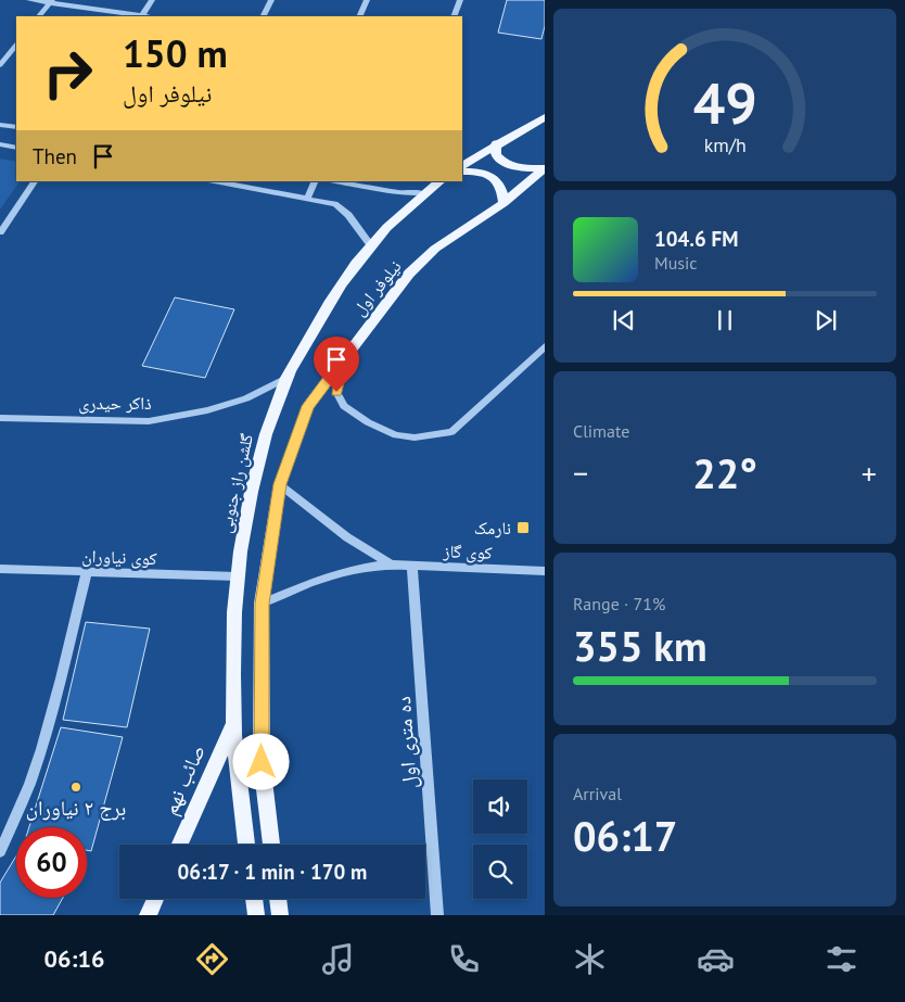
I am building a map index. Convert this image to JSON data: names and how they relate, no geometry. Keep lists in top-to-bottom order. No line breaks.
{"streets":{"main road":["نیلوفر اول","گلشن راز جنوبی","صائب نهم"],"street":["ذاکر حیدری","کوی گاز","کوی نیاوران","ده متری اول"]},"crossings":[["ذاکر حیدری","گلشن راز جنوبی"],["گلشن راز جنوبی","کوی نیاوران"],["گلشن راز جنوبی","صائب نهم"],["کوی گاز","ده متری اول"]],"places":{"transit":["نارمک"],"other":["برج ۲ نیاوران"]},"page":{"turn":["150 m","نیلوفر اول"],"then":"Then","song":["104.6 FM","Music"],"tile":["Climate",["Range · 71%","355 km"],["Arrival","06:17"]],"heat":["−","22°","+"],"limit":"60","trip":"06:17 · 1 min · 170 m","tabs":"06:16","gauge":["49","km/h"]}}
